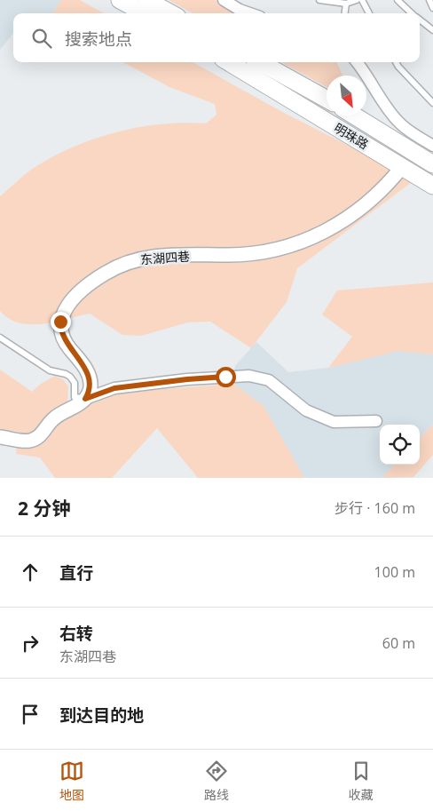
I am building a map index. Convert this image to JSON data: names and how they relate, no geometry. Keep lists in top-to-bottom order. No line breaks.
{"streets":{"main road":["明珠路"],"street":["东湖四巷"]},"crossings":[["明珠路","东湖四巷"]],"north":"bottom right","page":{"search":"搜索地点","heading":["2 分钟","步行 · 160 m"],"list":[["直行","100 m"],["右转","东湖四巷","60 m"],"到达目的地"],"nav":["地图","路线","收藏"]}}
